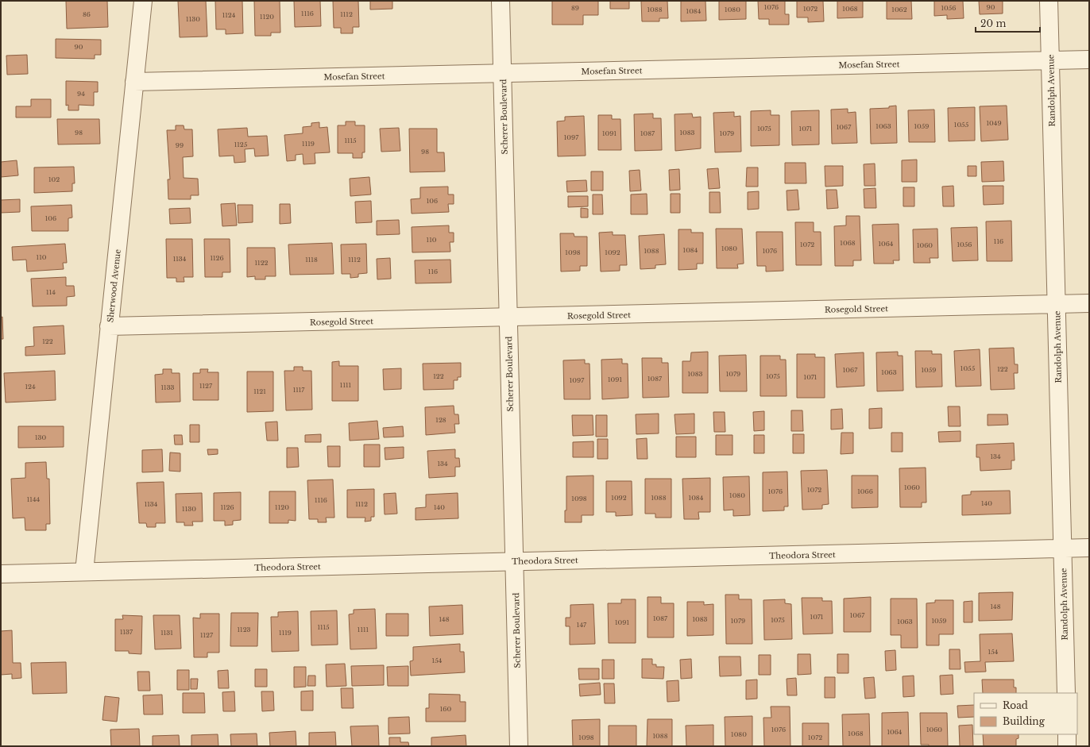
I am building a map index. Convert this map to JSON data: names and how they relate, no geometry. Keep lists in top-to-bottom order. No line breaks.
{"streets":{"street":["Mosefan Street","Randolph Avenue","Scherer Boulevard","Sherwood Avenue","Rosegold Street","Theodora Street"]},"crossings":[["Mosefan Street","Randolph Avenue"],["Mosefan Street","Scherer Boulevard"],["Mosefan Street","Sherwood Avenue"],["Randolph Avenue","Rosegold Street"],["Randolph Avenue","Theodora Street"],["Scherer Boulevard","Rosegold Street"],["Scherer Boulevard","Theodora Street"],["Sherwood Avenue","Rosegold Street"],["Sherwood Avenue","Theodora Street"]],"house_numbers":["1076","90","89","1056","1072","1068","1088","1080","1062","1084","1116","86","1112","1124","1120","1130","90","94","1049","1055","1063","1059","1067","1075","1071","98","1083","1091","1087","1079","1097","1115","1119","1125","99","98","102","106","106","110","116","1068","1064","1072","1056","1060","1080","1084","1088","1076","1098","1092","110","1126","1134","1118","1112","1122","116","114","122","1055","122","1067","1059","1063","1083","1079","122","1075","1071","1087","1091","1097","1111","1127","124","1133","1117","1121","128","130","134","134","1060","1072","1076","1066","1080","1092","1088","1084","1098","1144","1116","140","1134","1112","1126","1120","140","1130","148","1067","1071","1087","148","1083","1075","1079","1059","1063","1091","147","1115","1123","1111","1137","1131","1119","1127","154","154","160","1076","1060","1064","1068","1080","1088","1098","1072"],"legend":["Road","Building"],"scale_bar":"20 m"}
